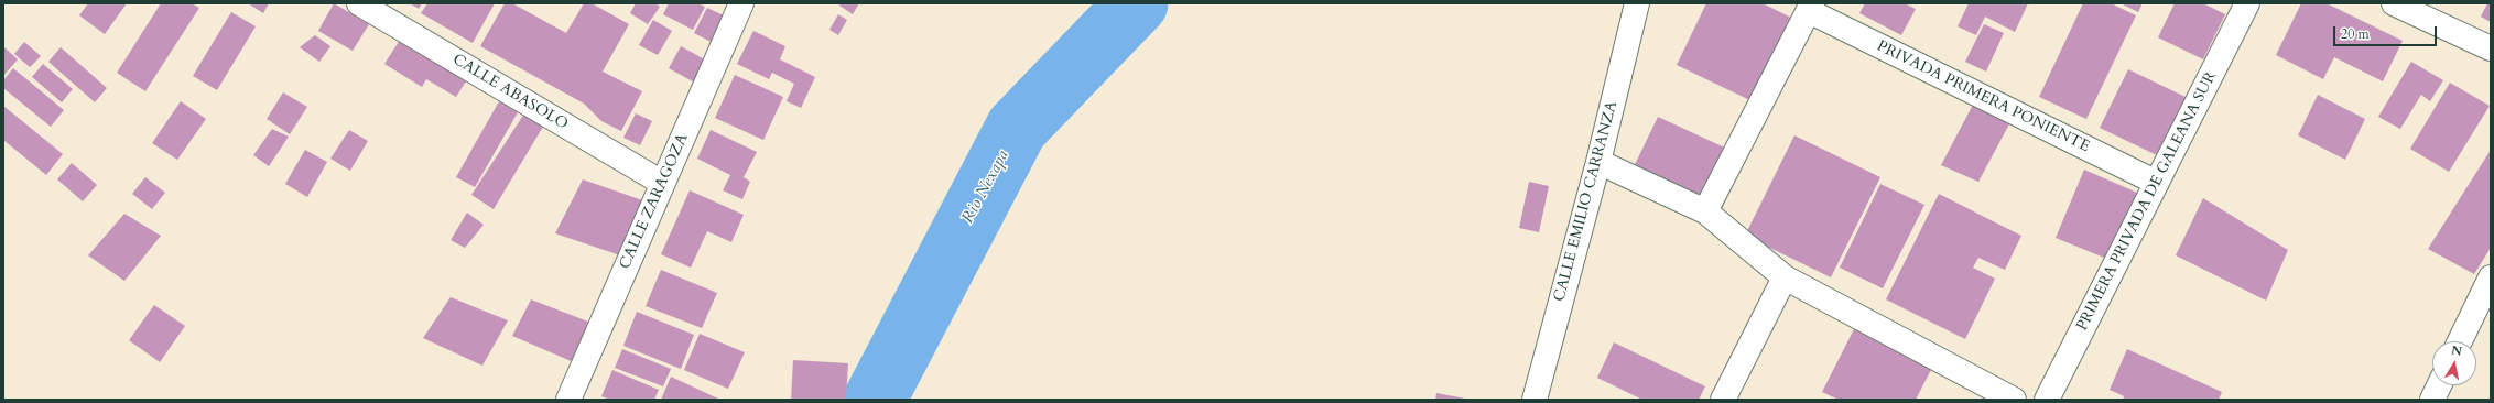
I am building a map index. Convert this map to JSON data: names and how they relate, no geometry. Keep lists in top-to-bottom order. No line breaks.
{"streets":{"street":["CALLE ABASOLO","PRIVADA PRIMERA PONIENTE","CALLE ZARAGOZA","CALLE EMILIO CARRANZA","PRIMERA PRIVADA DE GALEANA SUR"]},"crossings":[["CALLE ABASOLO","CALLE ZARAGOZA"],["PRIVADA PRIMERA PONIENTE","PRIMERA PRIVADA DE GALEANA SUR"]],"water":["Rio Nexapa"],"scale_bar":"20 m","north":"top"}
